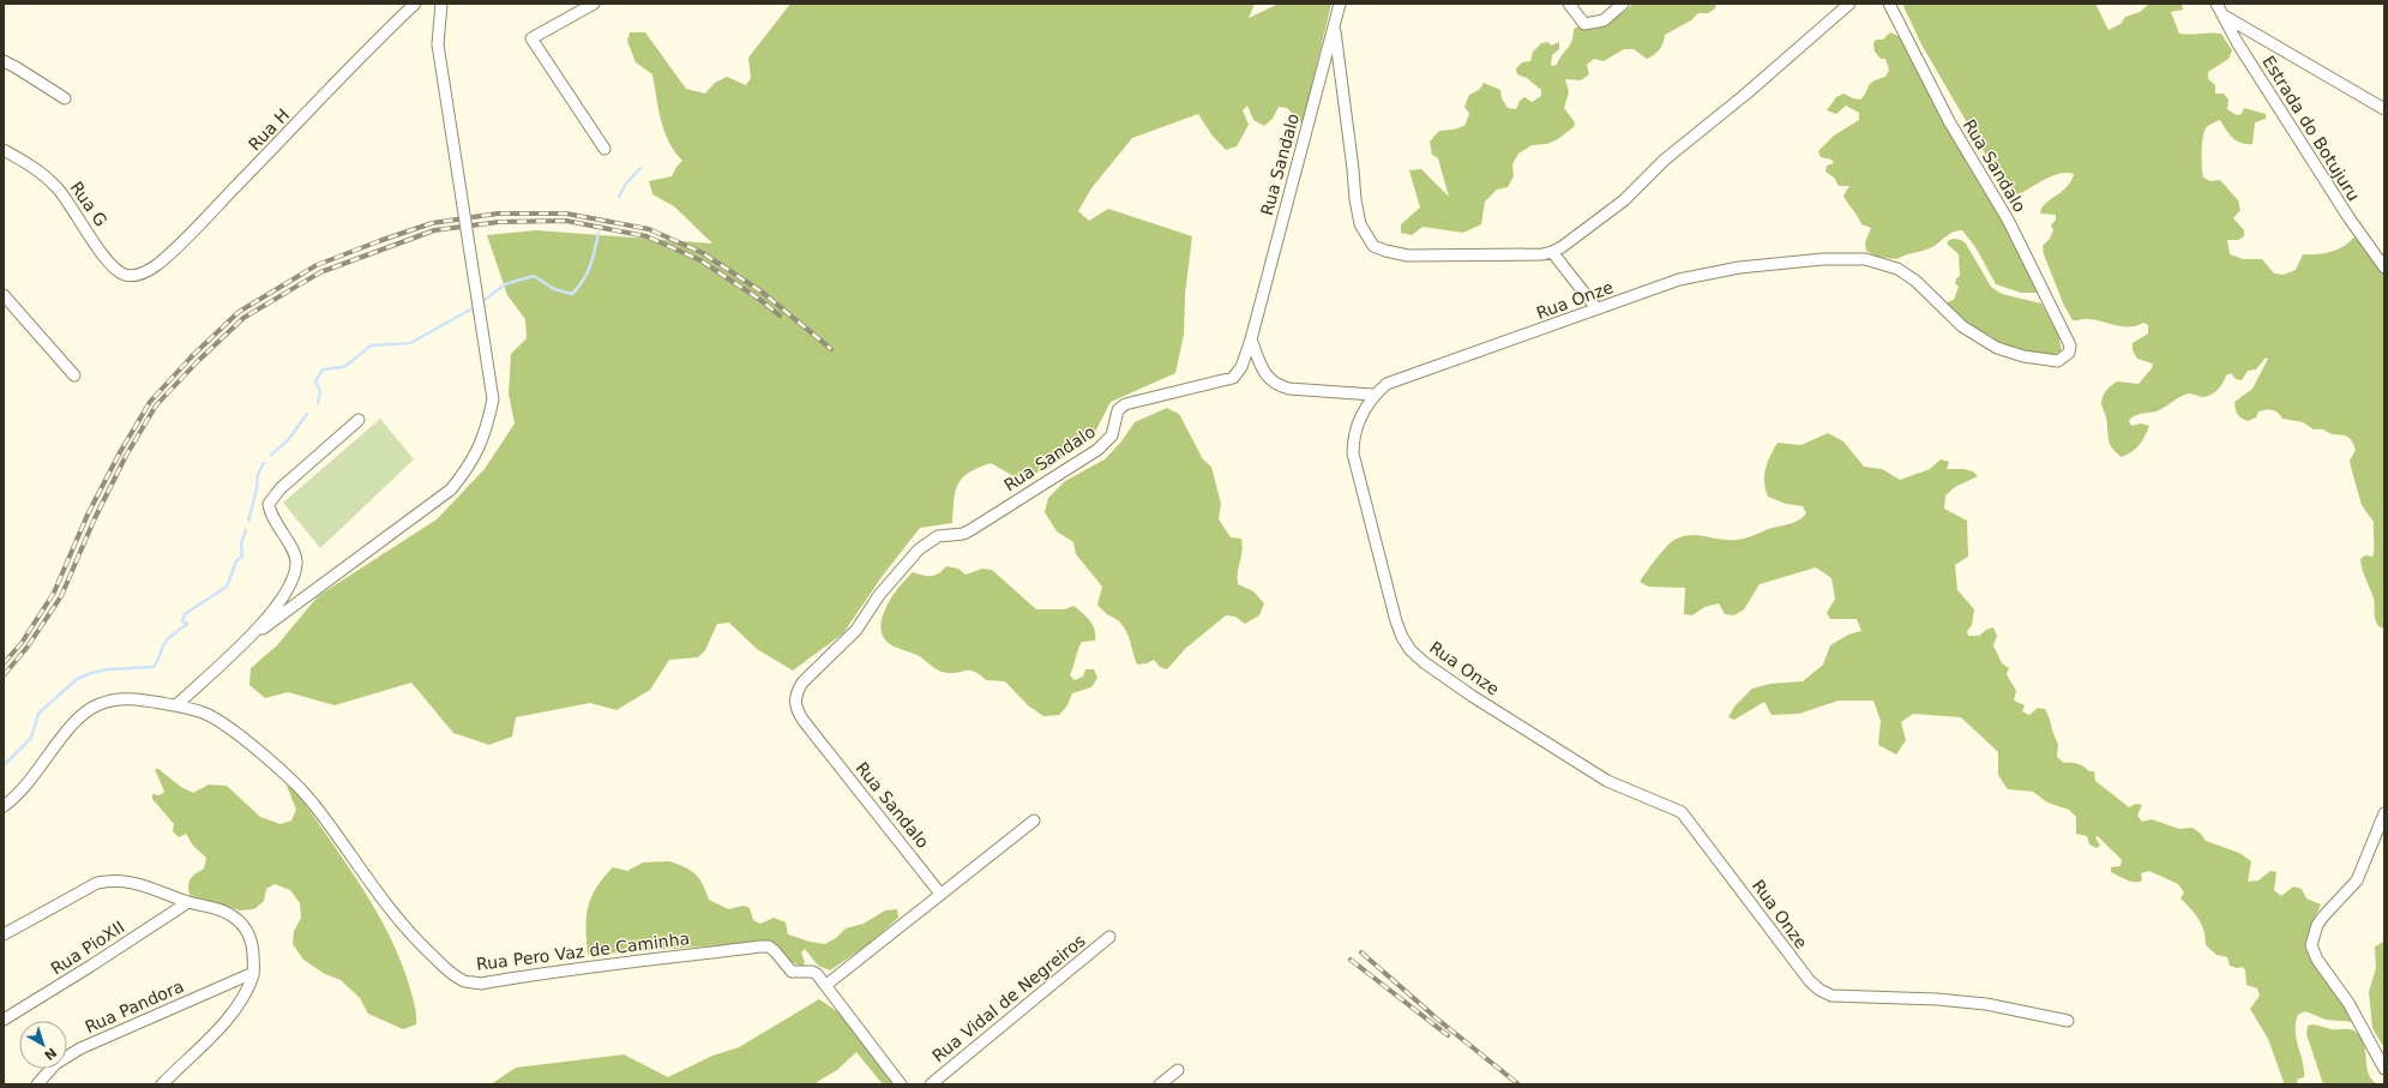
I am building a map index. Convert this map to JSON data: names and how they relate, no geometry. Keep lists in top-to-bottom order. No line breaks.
{"streets":{"street":["Estrada do Botujuru","Rua H","Rua Sandalo","Rua G","Rua Onze","Rua PioXII","Rua Pero Vaz de Caminha","Rua Vidal de Negreiros","Rua Pandora"]},"crossings":[["Rua H","Rua G"],["Rua Sandalo","Rua Onze"]],"north":"bottom right"}
